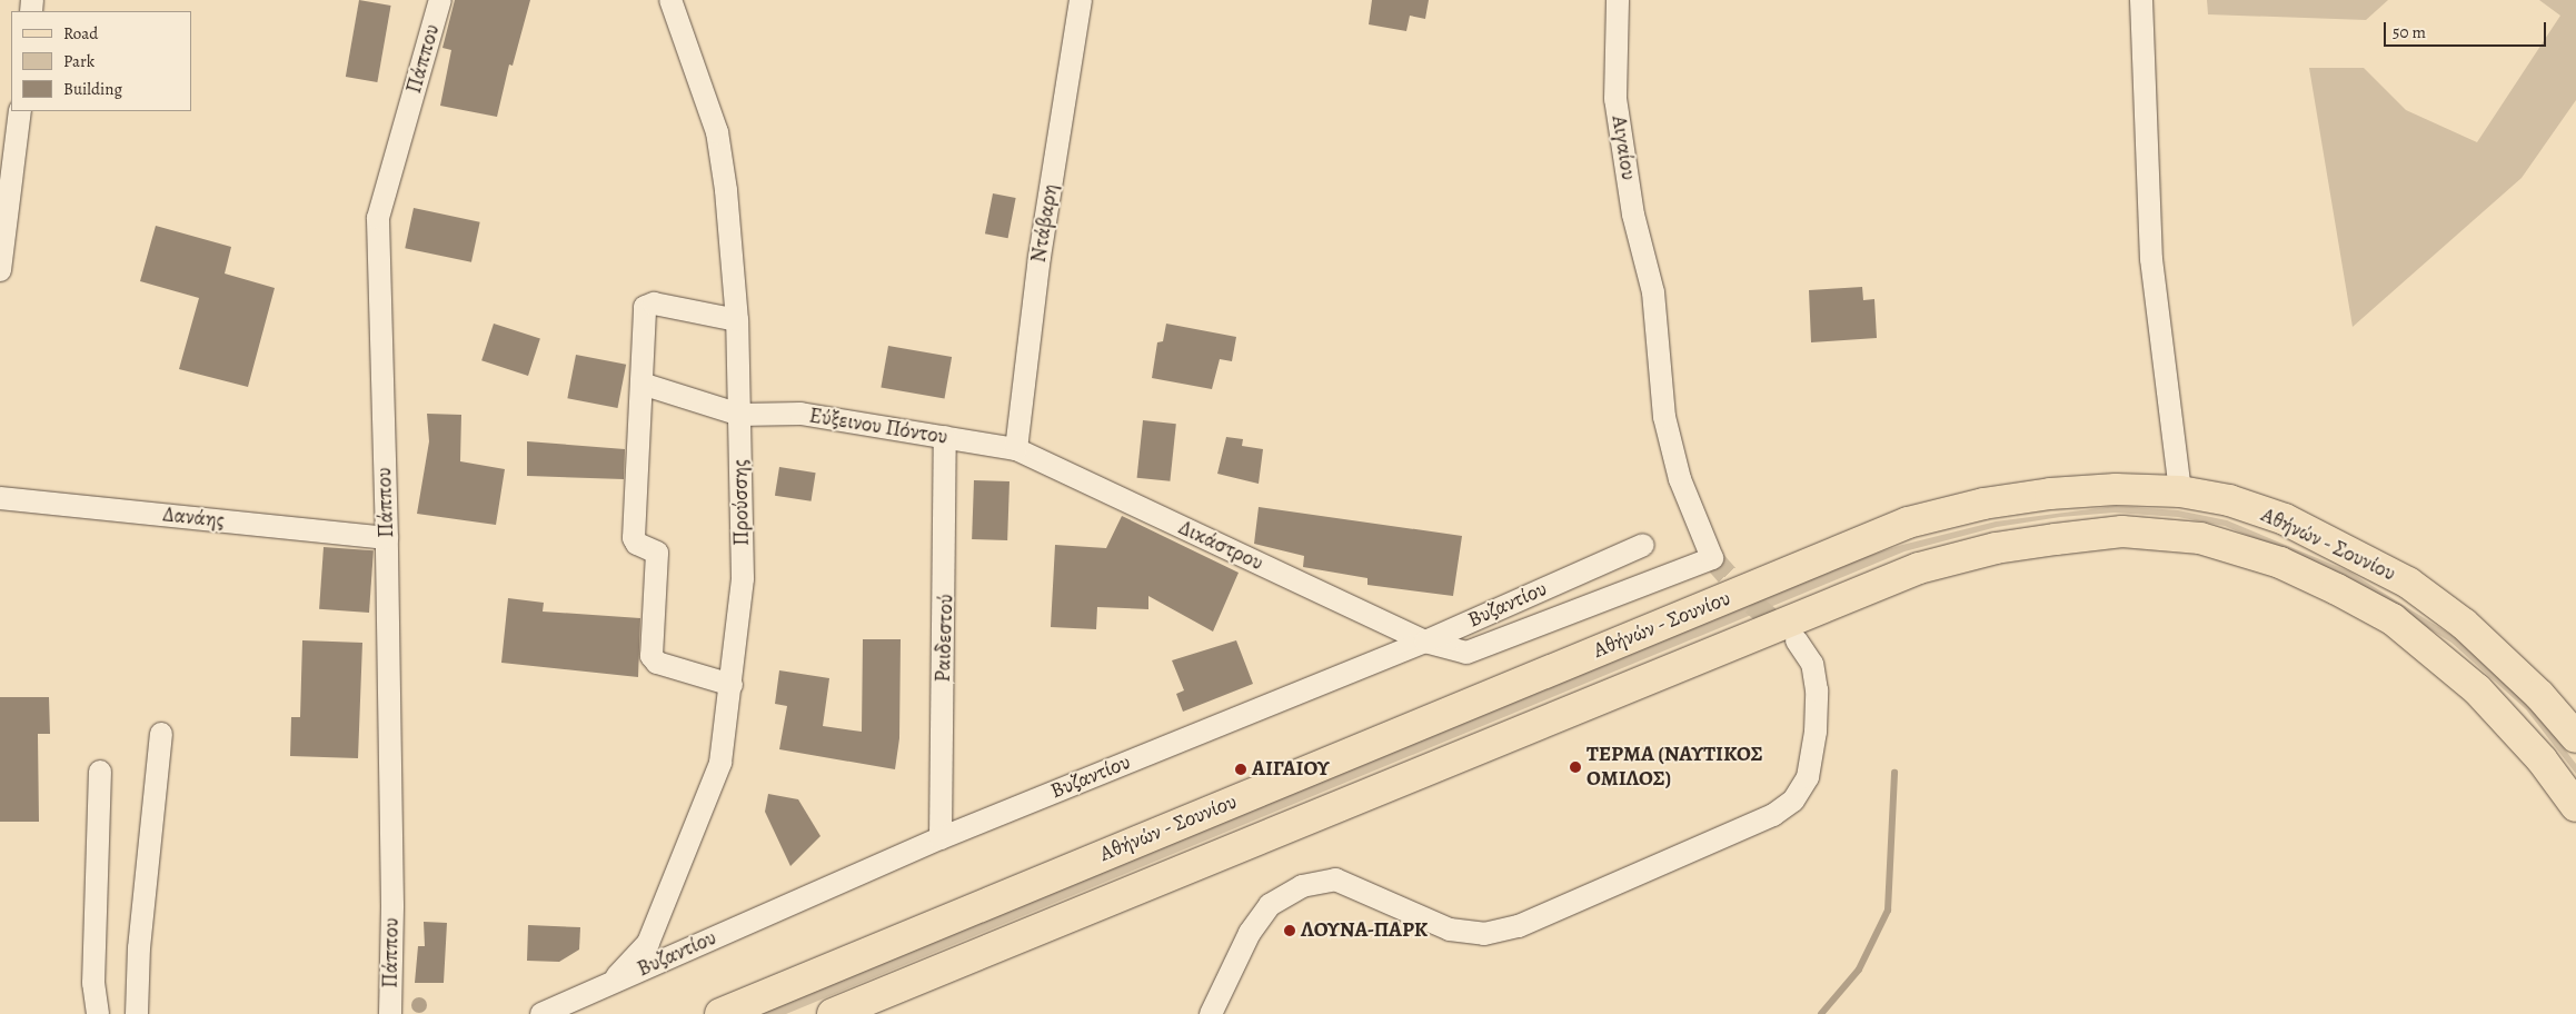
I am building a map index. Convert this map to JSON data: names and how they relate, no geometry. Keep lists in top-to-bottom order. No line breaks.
{"streets":{"main road":["Αθήνών - Σουνίου"],"street":["Πάππου","Αιγαίου","Ντάβαρη","Εύξεινου Πόντου","Προύσσης","Δανάης","Δικάστρου","Βυζαντίου","Ραιδεστού"]},"crossings":[["Πάππου","Δανάης"],["Αιγαίου","Δικάστρου"],["Αιγαίου","Βυζαντίου"],["Ντάβαρη","Εύξεινου Πόντου"],["Ντάβαρη","Δικάστρου"],["Εύξεινου Πόντου","Προύσσης"],["Εύξεινου Πόντου","Δικάστρου"],["Εύξεινου Πόντου","Ραιδεστού"],["Προύσσης","Βυζαντίου"],["Δικάστρου","Βυζαντίου"],["Βυζαντίου","Ραιδεστού"]],"places":["ΤΕΡΜΑ (ΝΑΥΤΙΚΟΣ ΟΜΙΛΟΣ)","ΑΙΓΑΙΟΥ","ΛΟΥΝΑ-ΠΑΡΚ"],"legend":["Road","Park","Building"],"scale_bar":"50 m"}
